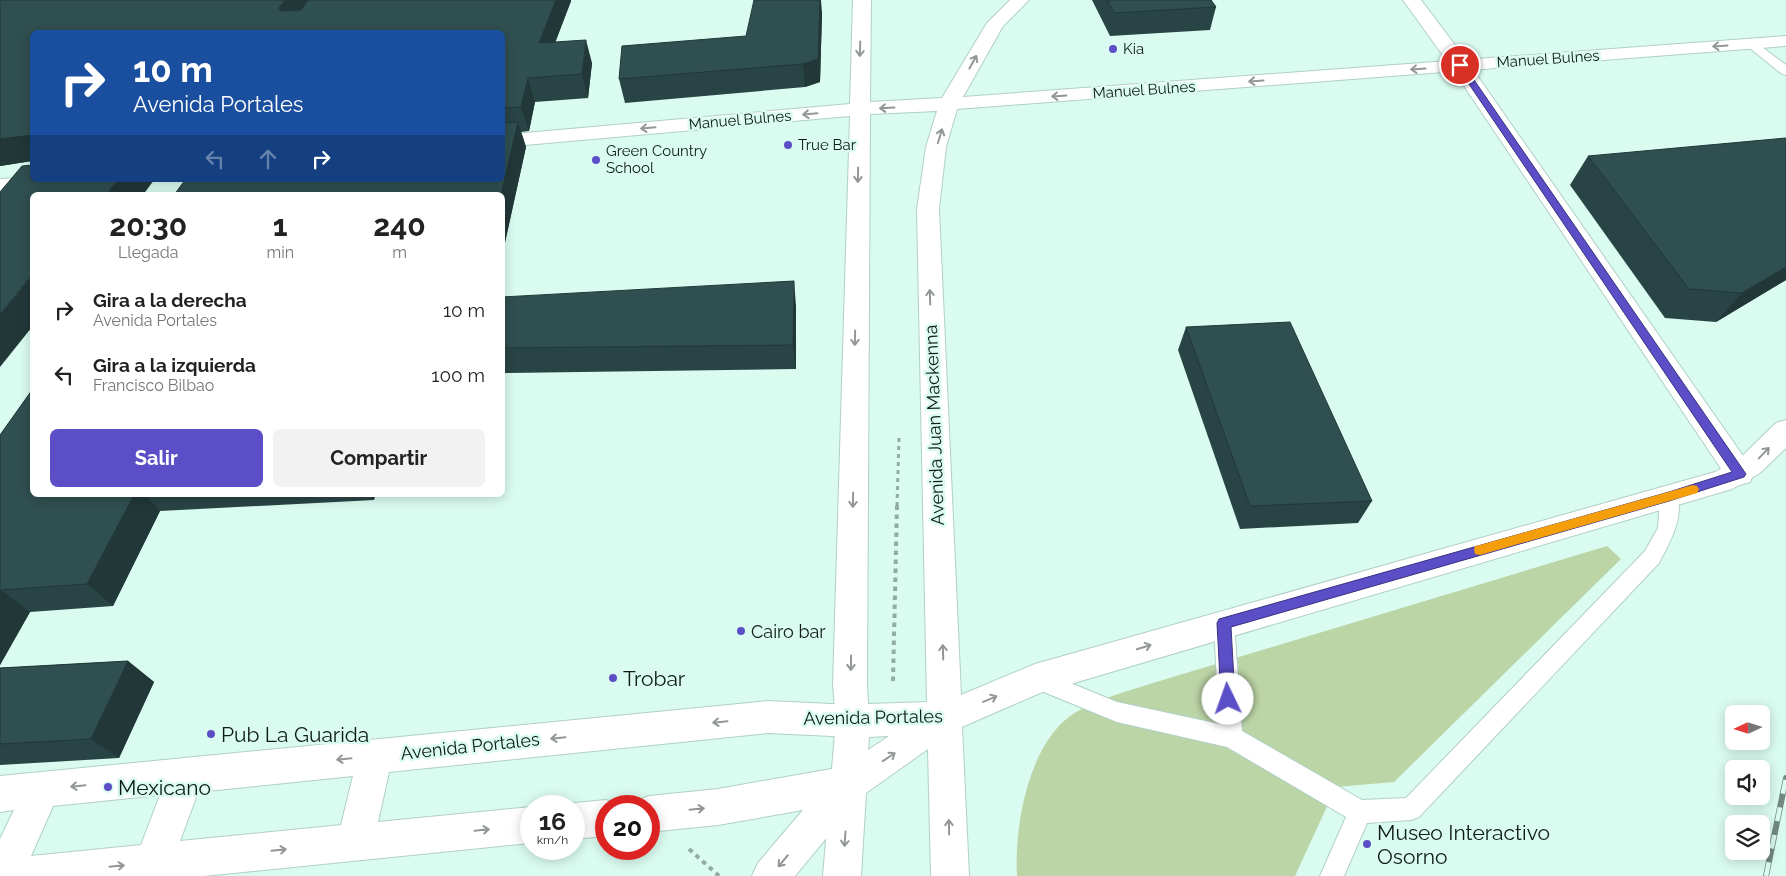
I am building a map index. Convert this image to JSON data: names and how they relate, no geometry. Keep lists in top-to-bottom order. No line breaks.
{"streets":{"main road":["Manuel Bulnes","Avenida Juan Mackenna","Avenida Portales"]},"crossings":[["Manuel Bulnes","Avenida Juan Mackenna"],["Avenida Juan Mackenna","Avenida Portales"]],"one_way":["Manuel Bulnes"],"places":["Kia","True Bar","Green Country School","Cairo bar","Trobar","Pub La Guarida","Mexicano","Museo Interactivo Osorno"],"north":"left","page":{"turn":["10 m","Avenida Portales"],"eta":["20:30","Llegada","1","min","240","m"],"list":[{"name":"Gira a la derecha","note":"Avenida Portales","value":"10 m"},{"name":"Gira a la izquierda","note":"Francisco Bilbao","value":"100 m"}],"buttons":["Salir","Compartir"],"speed":"16 km/h","limit":"20"}}
